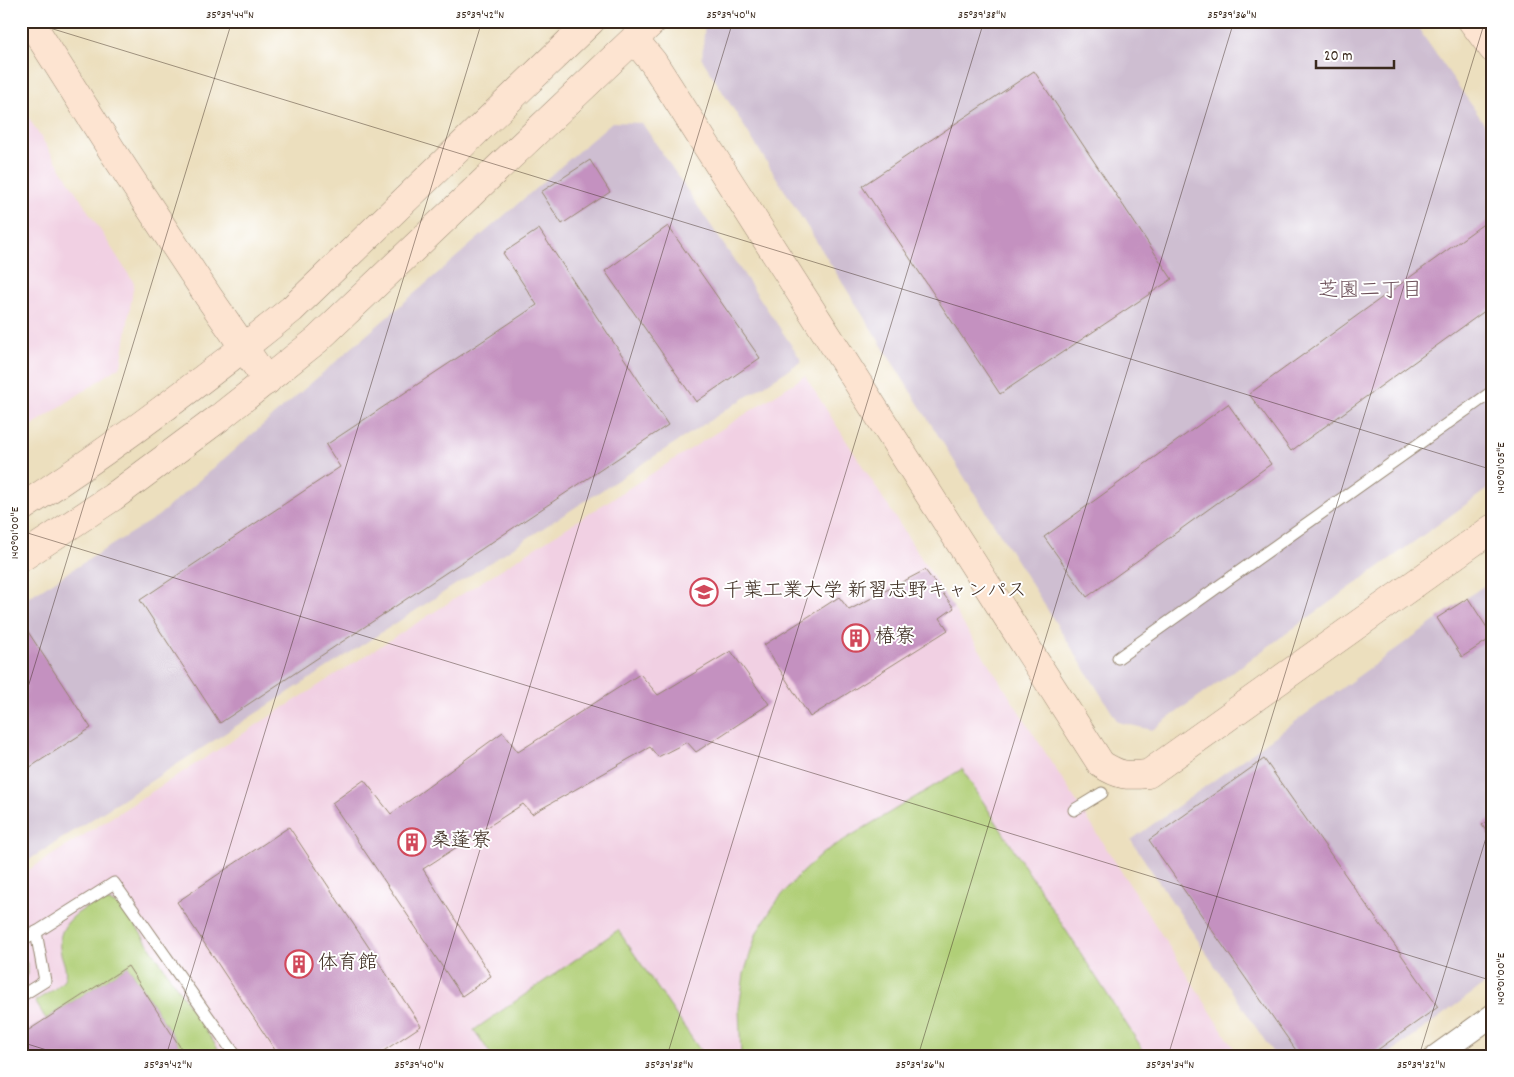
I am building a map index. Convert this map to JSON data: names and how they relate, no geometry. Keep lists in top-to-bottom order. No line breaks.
{"districts":["芝園二丁目"],"places":{"school or university":["千葉工業大学 新習志野キャンパス"],"building":["椿寮","桑蓬寮","体育館"]},"scale_bar":"20 m","coordinates":["35°39'44\"N","35°39'42\"N","35°39'40\"N","35°39'38\"N","35°39'36\"N","140°01'05\"E","140°01'00\"E","35°39'34\"N","35°39'32\"N"]}
